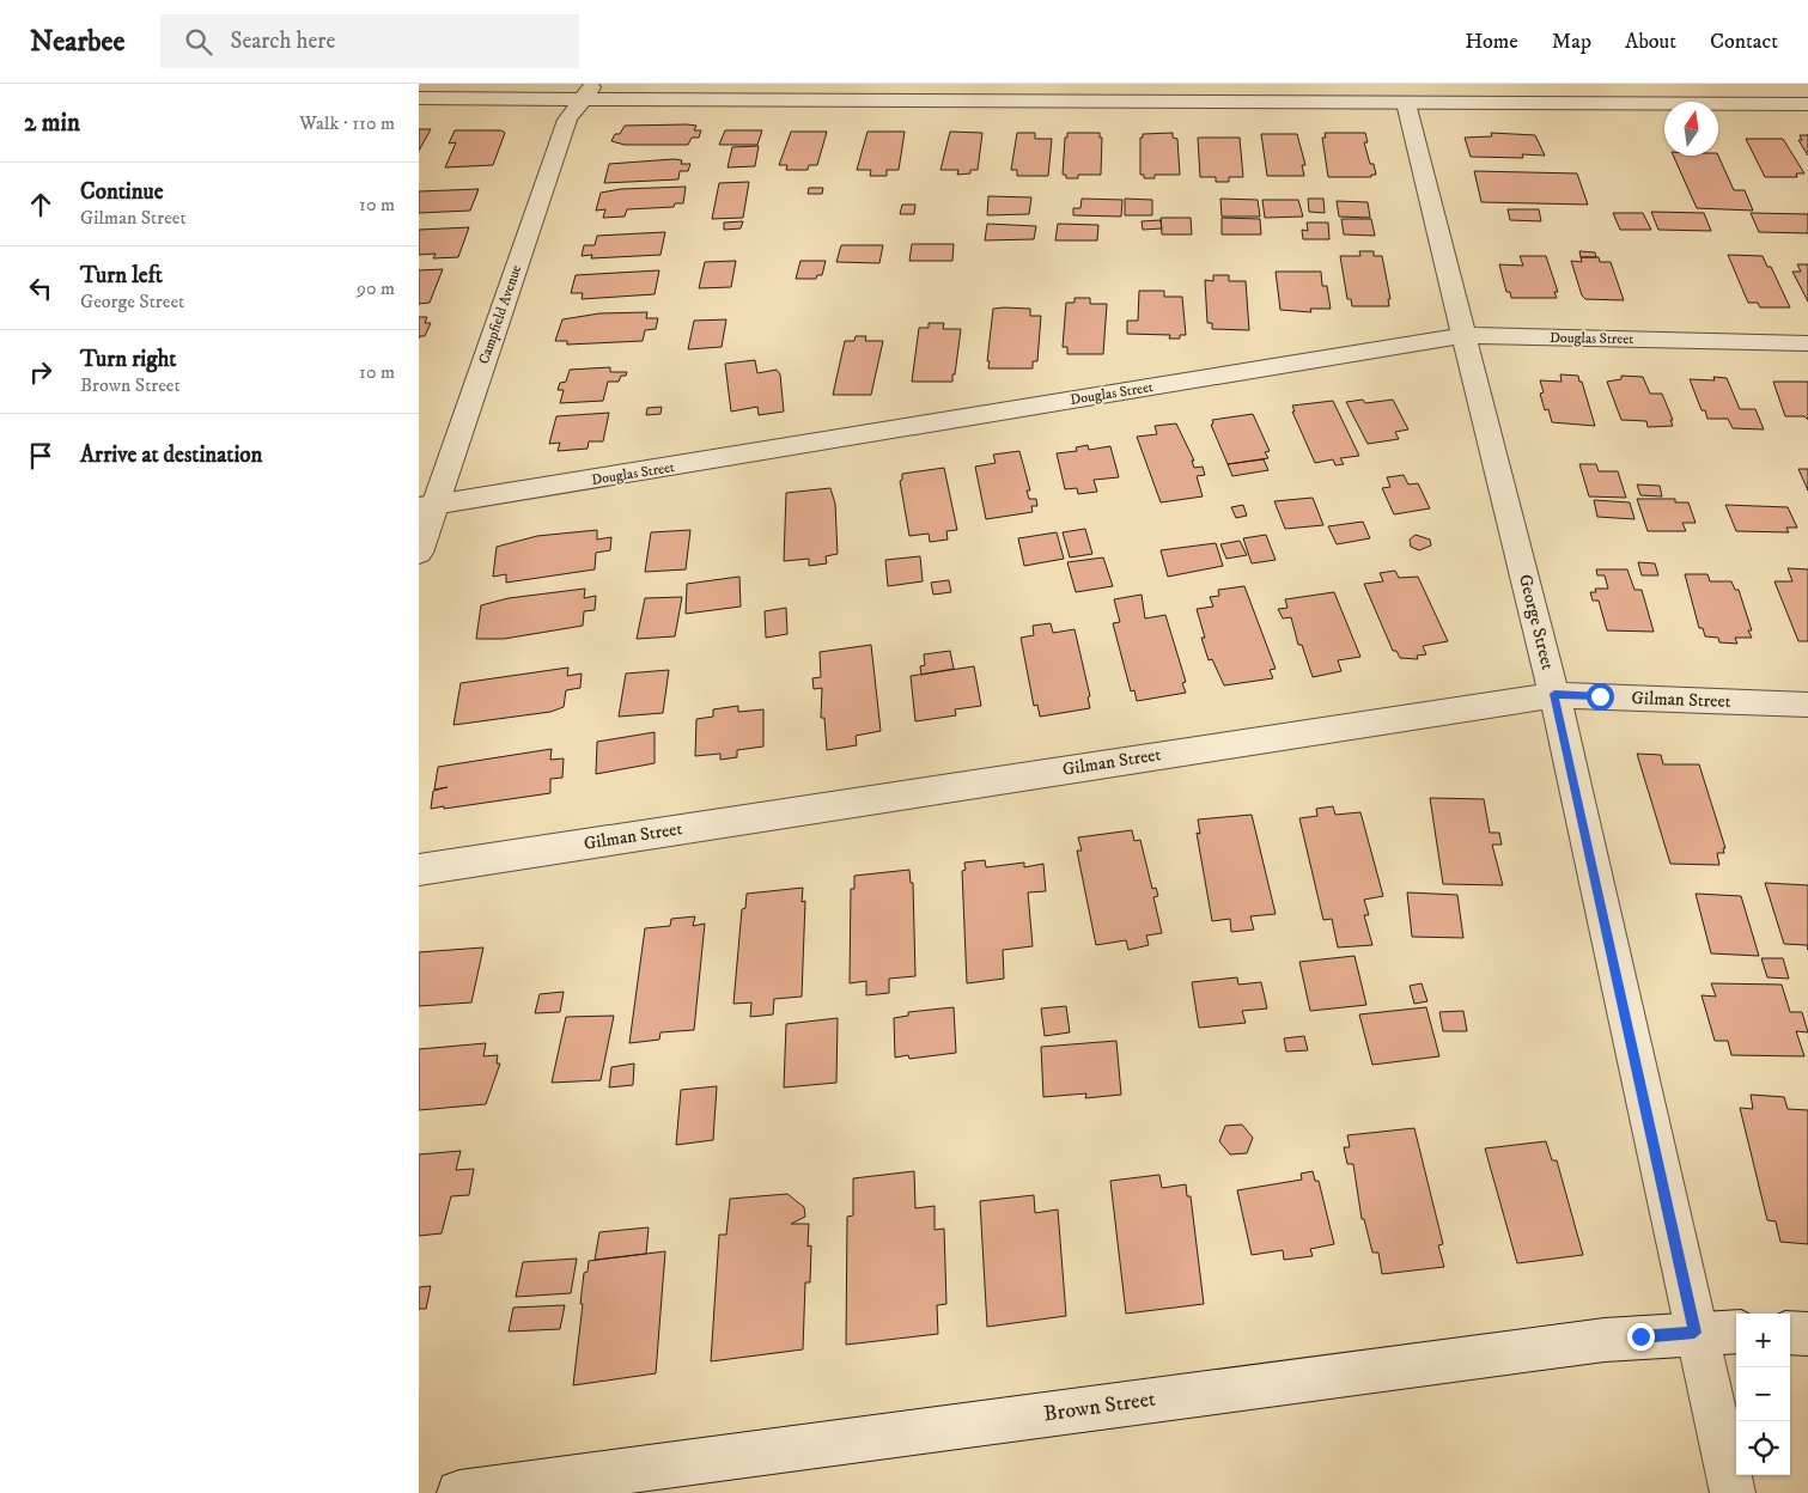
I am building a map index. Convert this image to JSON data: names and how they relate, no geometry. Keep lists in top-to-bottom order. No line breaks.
{"streets":{"street":["Campfield Avenue","Douglas Street","George Street","Gilman Street","Brown Street"]},"crossings":[["Campfield Avenue","Douglas Street"],["Douglas Street","George Street"],["George Street","Gilman Street"],["George Street","Brown Street"]],"north":"top","page":{"header":"Nearbee","search":"Search here","nav":["Home","Map","About","Contact"],"heading":["2 min","Walk · 110 m"],"list":[["Continue","Gilman Street","10 m"],["Turn left","George Street","90 m"],["Turn right","Brown Street","10 m"],"Arrive at destination"],"map_buttons":["+","−"]}}
